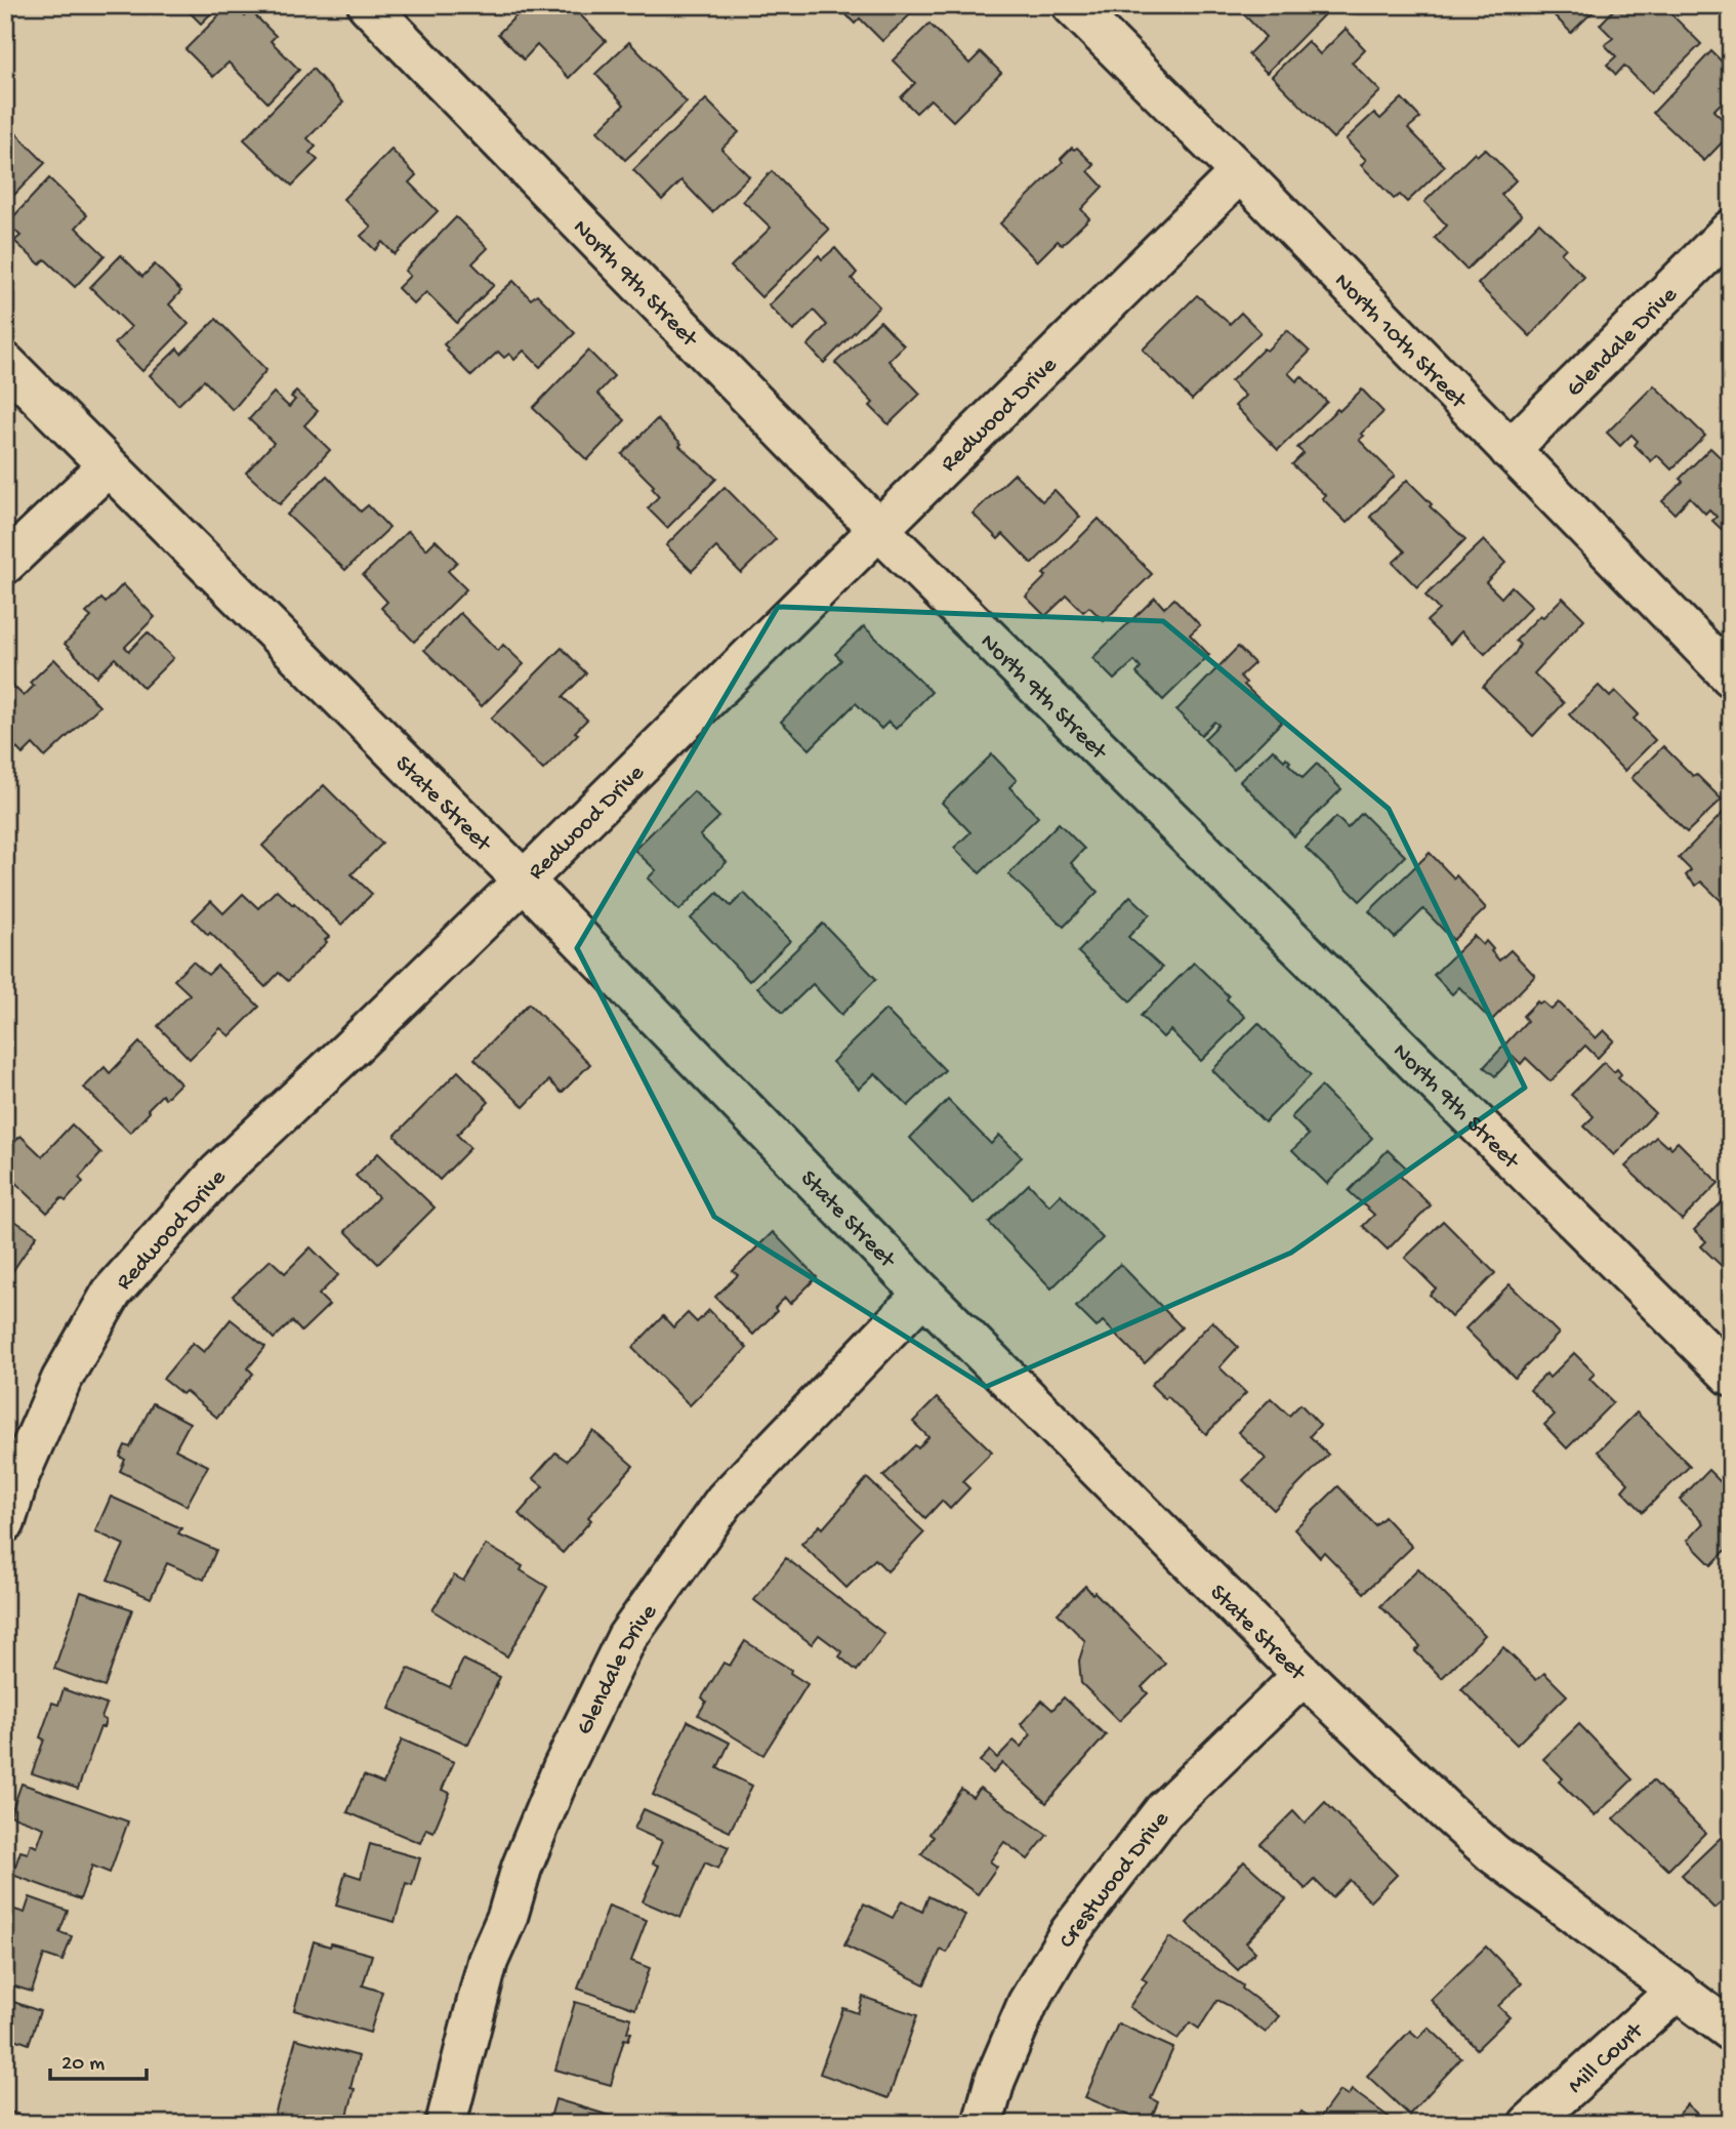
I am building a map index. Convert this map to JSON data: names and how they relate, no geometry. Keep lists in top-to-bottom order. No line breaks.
{"streets":{"street":["North 9th Street","North 10th Street","Glendale Drive","Redwood Drive","State Street","Crestwood Drive","Mill Court"]},"crossings":[["North 9th Street","Redwood Drive"],["North 10th Street","Glendale Drive"],["North 10th Street","Redwood Drive"],["Glendale Drive","State Street"],["Redwood Drive","State Street"],["State Street","Crestwood Drive"],["State Street","Mill Court"]],"scale_bar":"20 m"}
